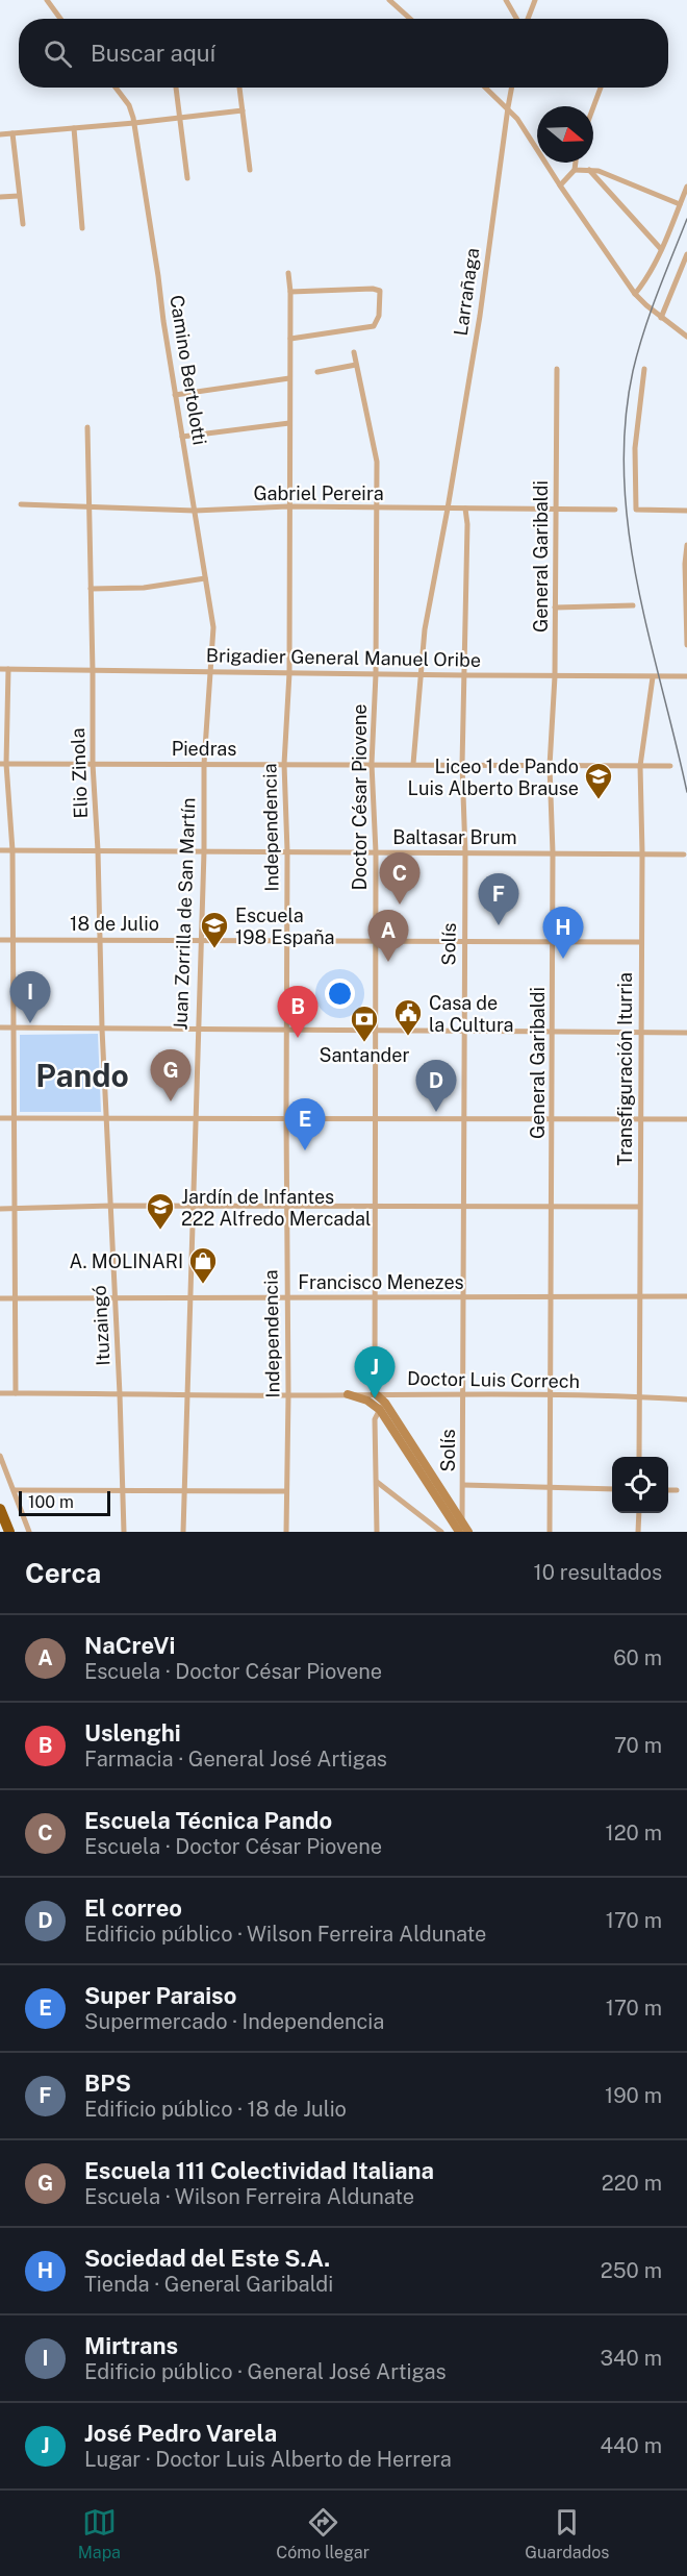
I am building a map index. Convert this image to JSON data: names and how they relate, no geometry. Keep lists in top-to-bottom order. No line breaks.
{"streets":{"street":["Larrañaga","Camino Bertolotti","Gabriel Pereira","General Garibaldi","Brigadier General Manuel Oribe","Piedras","Elio Zinola","Doctor César Piovene","Independencia","Baltasar Brum","Juan Zorrilla de San Martín","18 de Julio","Solís","Transfiguración Iturria","Francisco Menezes","Ituzaingó","Doctor Luis Correch"]},"crossings":[["Larrañaga","Gabriel Pereira"],["Larrañaga","Brigadier General Manuel Oribe"],["Larrañaga","Piedras"],["Camino Bertolotti","Gabriel Pereira"],["Camino Bertolotti","Brigadier General Manuel Oribe"],["Camino Bertolotti","Juan Zorrilla de San Martín"],["Gabriel Pereira","General Garibaldi"],["Gabriel Pereira","Elio Zinola"],["Gabriel Pereira","Doctor César Piovene"],["Gabriel Pereira","Independencia"],["Gabriel Pereira","Solís"],["General Garibaldi","Brigadier General Manuel Oribe"],["General Garibaldi","Piedras"],["General Garibaldi","Baltasar Brum"],["General Garibaldi","18 de Julio"],["General Garibaldi","Francisco Menezes"],["General Garibaldi","Doctor Luis Correch"],["Brigadier General Manuel Oribe","Elio Zinola"],["Brigadier General Manuel Oribe","Doctor César Piovene"],["Brigadier General Manuel Oribe","Independencia"],["Brigadier General Manuel Oribe","Juan Zorrilla de San Martín"],["Brigadier General Manuel Oribe","Solís"],["Brigadier General Manuel Oribe","Transfiguración Iturria"],["Piedras","Elio Zinola"],["Piedras","Doctor César Piovene"],["Piedras","Independencia"],["Piedras","Juan Zorrilla de San Martín"],["Piedras","Solís"],["Piedras","Transfiguración Iturria"],["Elio Zinola","Baltasar Brum"],["Elio Zinola","18 de Julio"],["Elio Zinola","Ituzaingó"],["Doctor César Piovene","Baltasar Brum"],["Doctor César Piovene","18 de Julio"],["Doctor César Piovene","Francisco Menezes"],["Doctor César Piovene","Doctor Luis Correch"],["Independencia","Baltasar Brum"],["Independencia","18 de Julio"],["Independencia","Francisco Menezes"],["Independencia","Doctor Luis Correch"],["Baltasar Brum","Juan Zorrilla de San Martín"],["Baltasar Brum","Solís"],["Baltasar Brum","Transfiguración Iturria"],["Juan Zorrilla de San Martín","18 de Julio"],["Juan Zorrilla de San Martín","Francisco Menezes"],["Juan Zorrilla de San Martín","Doctor Luis Correch"],["18 de Julio","Solís"],["18 de Julio","Transfiguración Iturria"],["Solís","Francisco Menezes"],["Solís","Doctor Luis Correch"],["Transfiguración Iturria","Francisco Menezes"],["Transfiguración Iturria","Doctor Luis Correch"],["Francisco Menezes","Ituzaingó"],["Ituzaingó","Doctor Luis Correch"]],"districts":["Pando"],"places":{"school or university":["Liceo 1 de Pando Luis Alberto Brause","Escuela 198 España","Jardín de Infantes 222 Alfredo Mercadal"],"public building":["Casa de la Cultura"],"bank":["Santander"],"shop":["A. MOLINARI"]},"scale_bar":"100 m","north":"right","page":{"search":"Buscar aquí","pins":["C","F","H","A","I","B","G","D","E","J"],"scale":"100 m","heading":["Cerca","10 resultados"],"list":[{"mark":"A","name":"NaCreVi","note":"Escuela · Doctor César Piovene","value":"60 m"},{"mark":"B","name":"Uslenghi","note":"Farmacia · General José Artigas","value":"70 m"},{"mark":"C","name":"Escuela Técnica Pando","note":"Escuela · Doctor César Piovene","value":"120 m"},{"mark":"D","name":"El correo","note":"Edificio público · Wilson Ferreira Aldunate","value":"170 m"},{"mark":"E","name":"Super Paraiso","note":"Supermercado · Independencia","value":"170 m"},{"mark":"F","name":"BPS","note":"Edificio público · 18 de Julio","value":"190 m"},{"mark":"G","name":"Escuela 111 Colectividad Italiana","note":"Escuela · Wilson Ferreira Aldunate","value":"220 m"},{"mark":"H","name":"Sociedad del Este S.A.","note":"Tienda · General Garibaldi","value":"250 m"},{"mark":"I","name":"Mirtrans","note":"Edificio público · General José Artigas","value":"340 m"},{"mark":"J","name":"José Pedro Varela","note":"Lugar · Doctor Luis Alberto de Herrera","value":"440 m"}],"nav":["Mapa","Cómo llegar","Guardados"]}}
